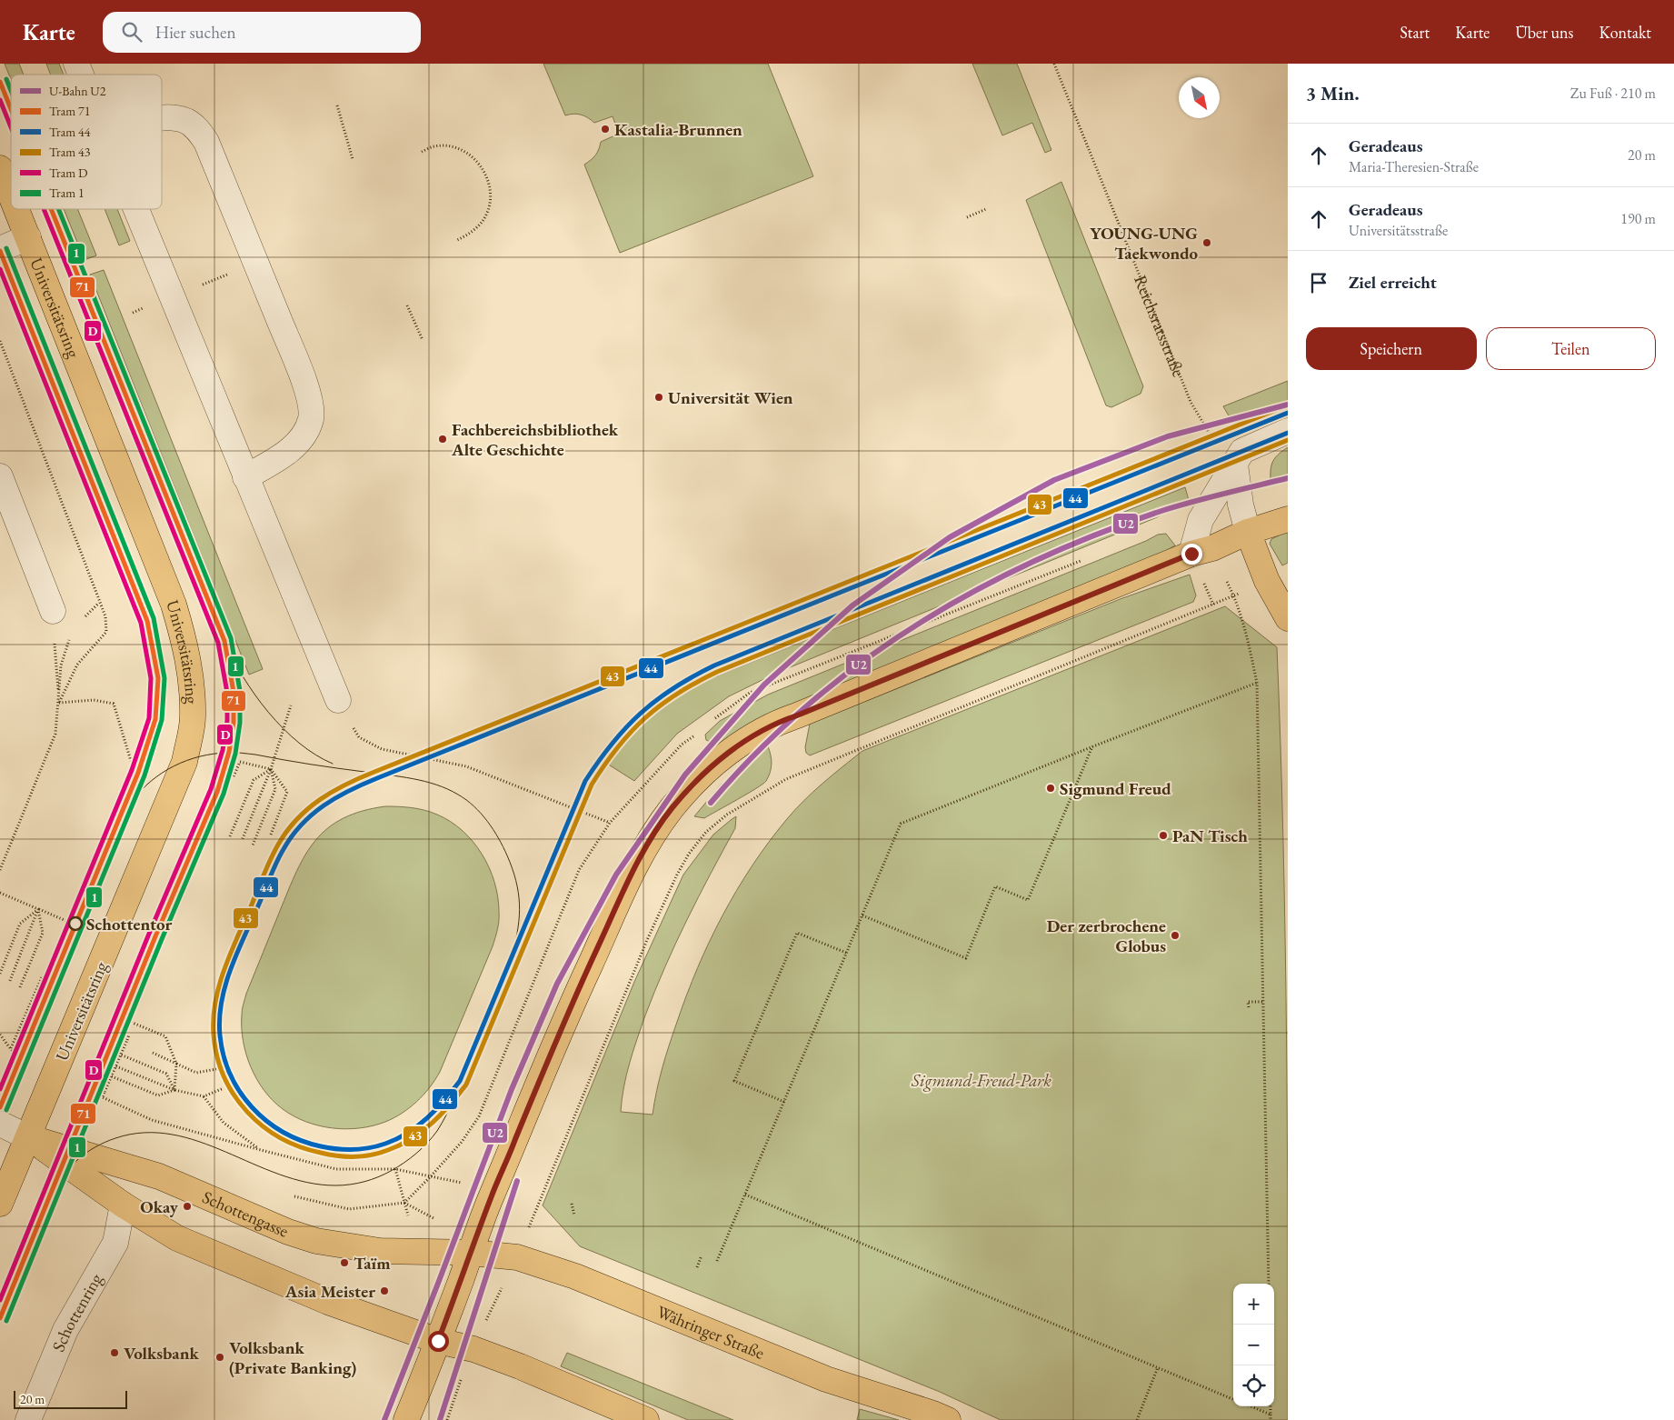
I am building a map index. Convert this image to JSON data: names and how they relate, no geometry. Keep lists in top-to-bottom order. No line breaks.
{"streets":{"main road":["Universitätsring","Schottengasse","Währinger Straße"],"street":["Schottenring"],"path":["Reichsratsstraße"]},"crossings":[["Universitätsring","Schottengasse"],["Schottengasse","Schottenring"],["Schottengasse","Währinger Straße"]],"parks":["Sigmund-Freud-Park"],"places":["Kastalia-Brunnen","YOUNG-UNG Taekwondo","Universität Wien","Fachbereichsbibliothek Alte Geschichte","Sigmund Freud","PaN Tisch","Schottentor","Der zerbrochene Globus","Okay","Taïm","Asia Meister","Volksbank","Volksbank (Private Banking)"],"lines":["tram line 1","tram line 71","tram line D","metro line U2","tram line 43","tram line 44"],"legend":["U-Bahn U2","Tram 71","Tram 44","Tram 43","Tram D","Tram 1"],"scale_bar":"20 m","north":"bottom right","page":{"header":"Karte","search":"Hier suchen","nav":["Start","Karte","Über uns","Kontakt"],"heading":["3 Min.","Zu Fuß · 210 m"],"list":[["Geradeaus","Maria-Theresien-Straße","20 m"],["Geradeaus","Universitätsstraße","190 m"],"Ziel erreicht"],"buttons":["Speichern","Teilen"],"map_buttons":["+","−"],"scale":"20 m"}}
